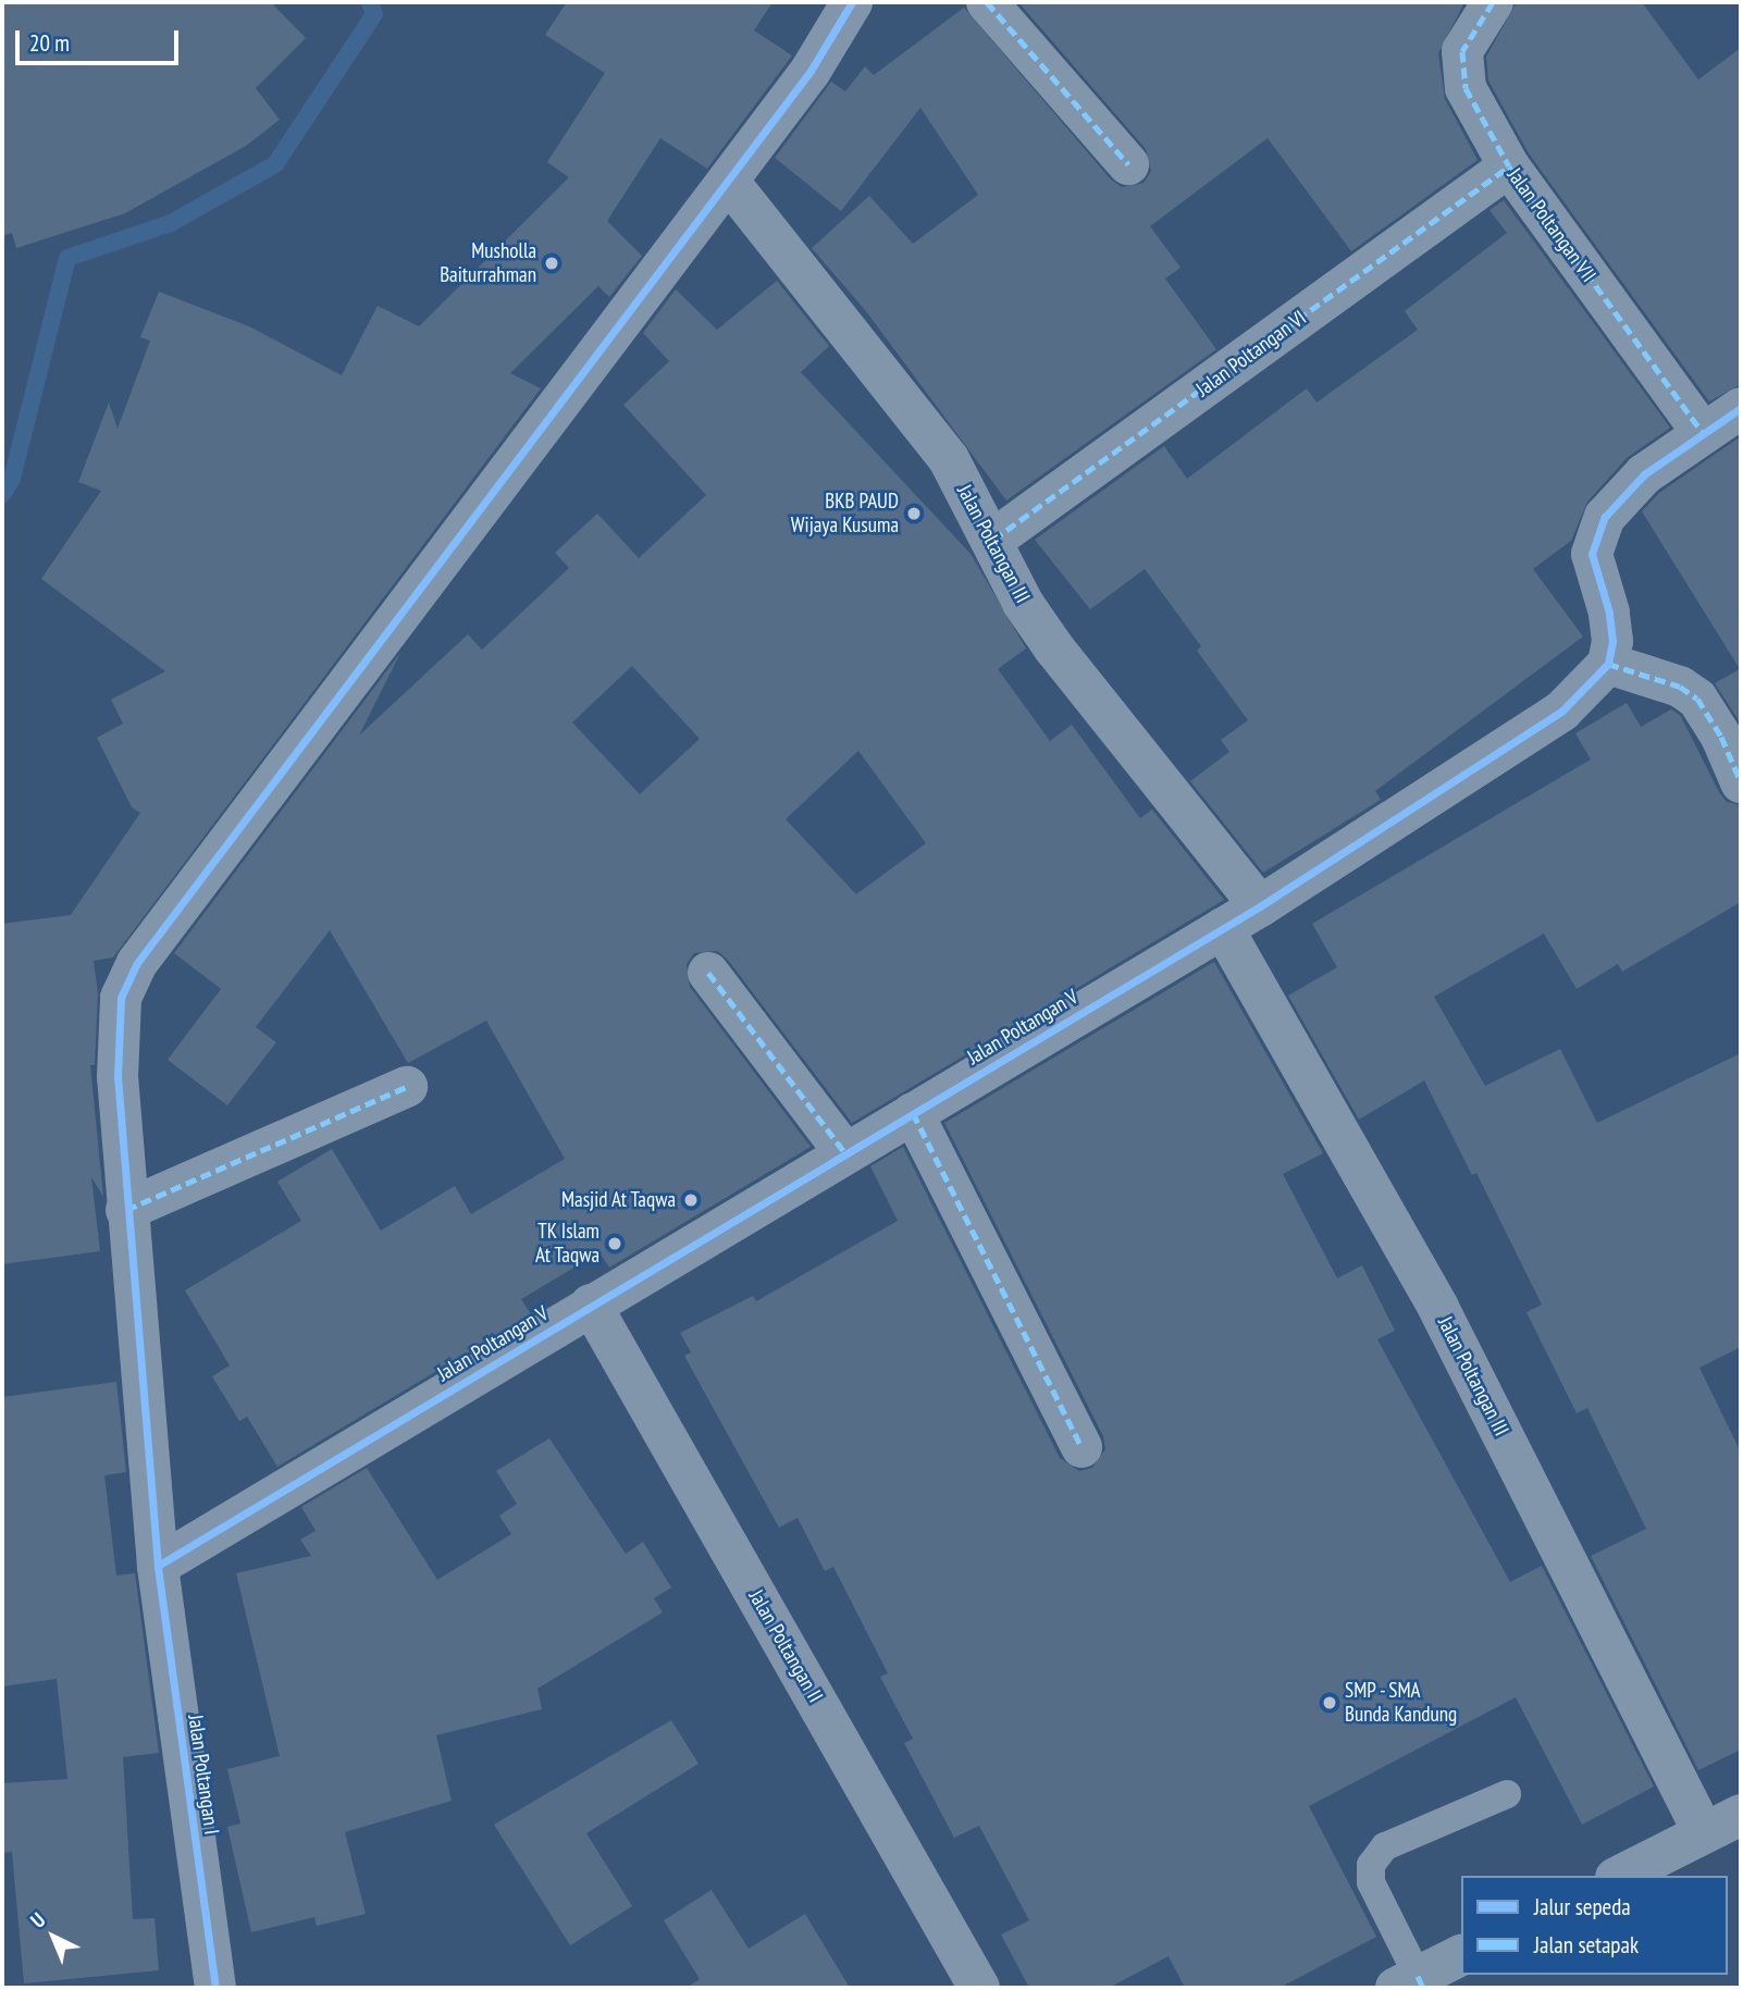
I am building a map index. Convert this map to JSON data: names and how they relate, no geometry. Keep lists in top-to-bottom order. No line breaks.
{"streets":{"street":["Jalan Poltangan VII","Jalan Poltangan VI","Jalan Poltangan III","Jalan Poltangan V","Jalan Poltangan II","Jalan Poltangan I"]},"crossings":[["Jalan Poltangan VII","Jalan Poltangan VI"],["Jalan Poltangan VI","Jalan Poltangan III"],["Jalan Poltangan III","Jalan Poltangan V"],["Jalan Poltangan III","Jalan Poltangan I"],["Jalan Poltangan V","Jalan Poltangan II"],["Jalan Poltangan V","Jalan Poltangan I"]],"places":["Musholla Baiturrahman","BKB PAUD Wijaya Kusuma","Masjid At Taqwa","TK Islam At Taqwa","SMP - SMA Bunda Kandung"],"legend":["Jalur sepeda","Jalan setapak"],"scale_bar":"20 m","north":"top left"}
